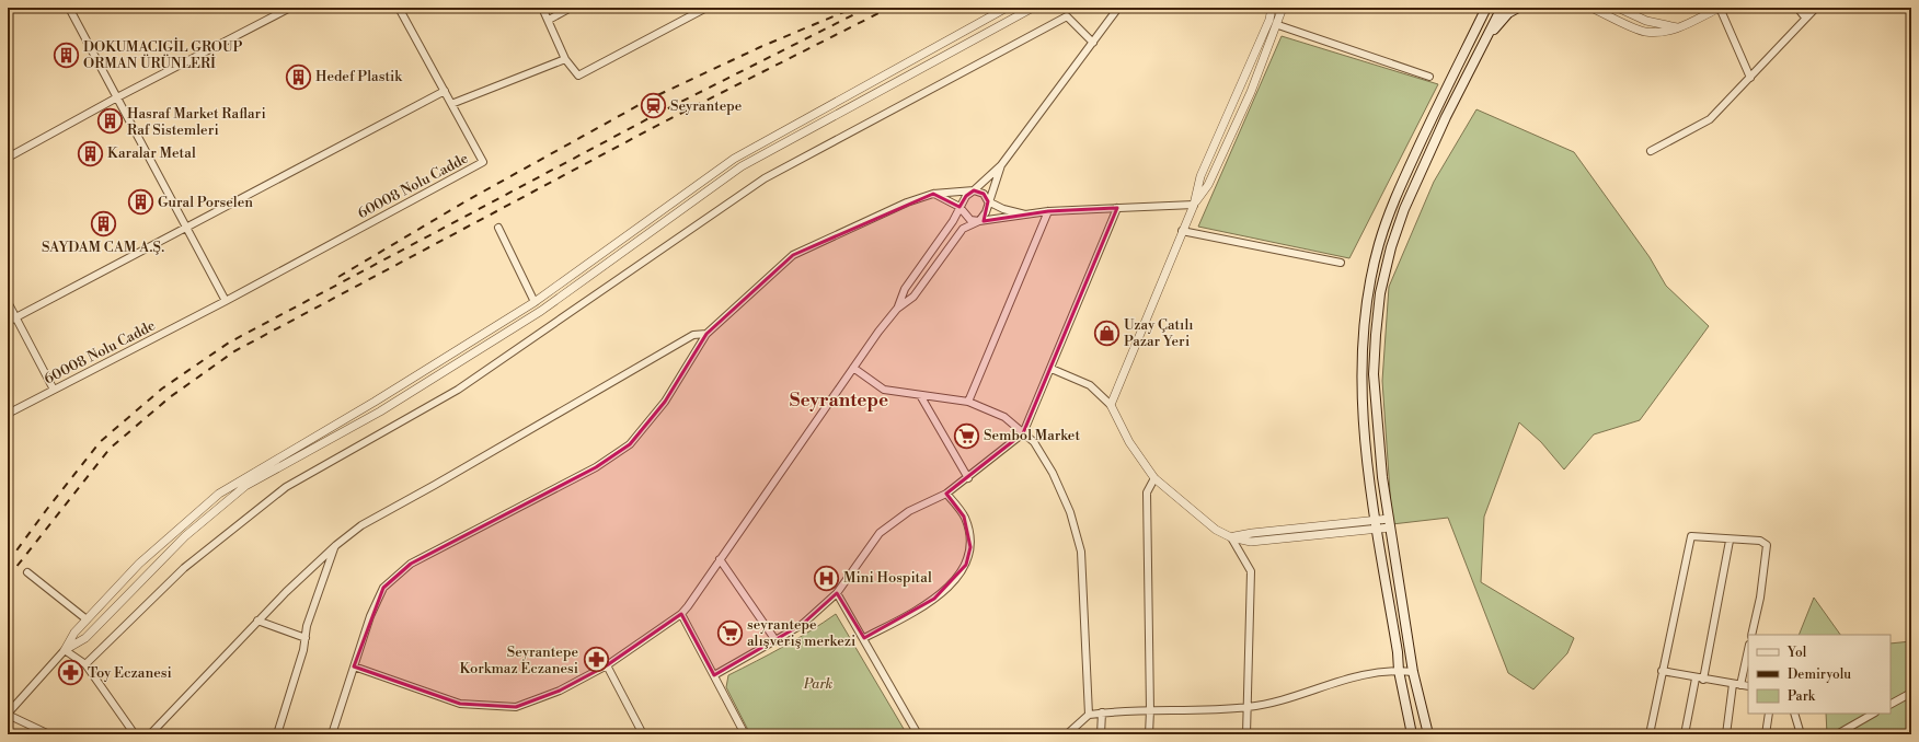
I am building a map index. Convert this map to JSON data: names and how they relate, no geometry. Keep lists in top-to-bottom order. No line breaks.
{"streets":{"street":["60008 Nolu Cadde"]},"districts":["Seyrantepe"],"parks":["Park"],"places":{"building":["DOKUMACIGİL GROUP ORMAN ÜRÜNLERİ","Hedef Plastik","Hasraf Market Raflari Raf Sistemleri","Karalar Metal","Gural Porselen","SAYDAM CAM A.Ş."],"station":["Seyrantepe"],"shop":["Uzay Çatılı Pazar Yeri"],"supermarket":["Sembol Market","seyrantepe alışveriş merkezi"],"hospital":["Mini Hospital"],"pharmacy":["Seyrantepe Korkmaz Eczanesi","Toy Eczanesi"]},"legend":["Yol","Demiryolu","Park"]}
